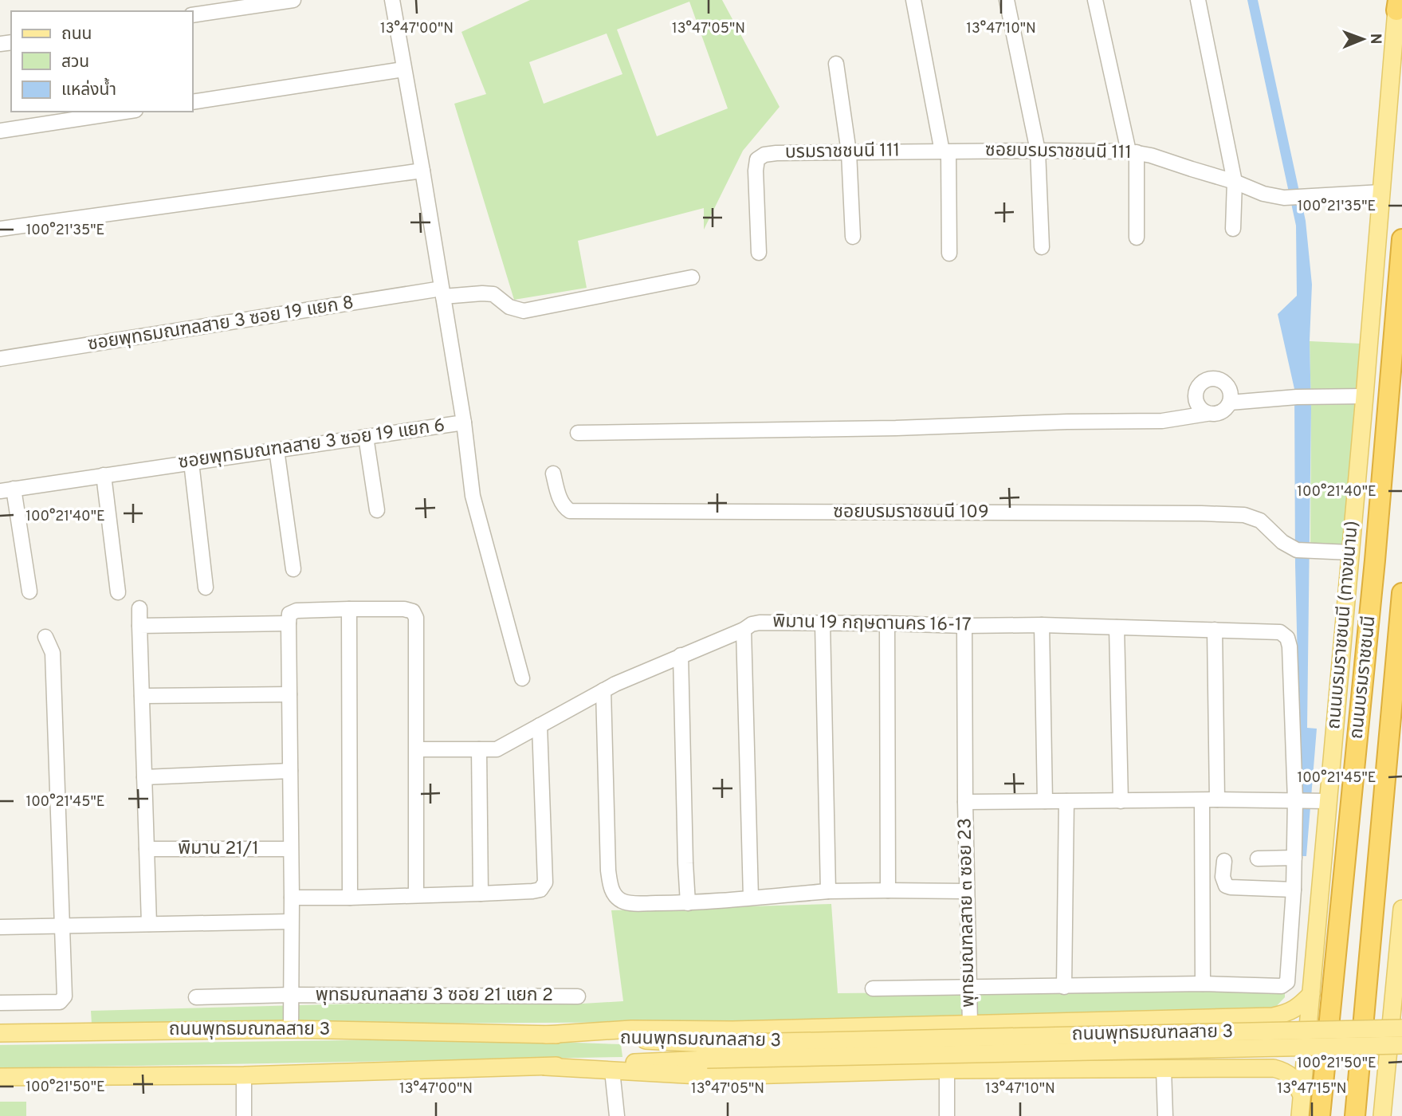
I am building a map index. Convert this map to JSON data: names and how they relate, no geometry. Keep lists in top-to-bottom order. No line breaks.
{"streets":{"highway":["ถนนบรมราชชนนี"],"main road":["ถนนบรมราชชนนี (ทางขนาน)","ถนนพุทธมณฑลสาย 3"],"street":["บรมราชชนนี 111","ซอยบรมราชชนนี 111","ซอยพุทธมณฑลสาย 3 ซอย 19 แยก 8","ซอยพุทธมณฑลสาย 3 ซอย 19 แยก 6","ซอยบรมราชชนนี 109","พิมาน 19 กฤษดานคร 16-17","พิมาน 21/1","พุทธมณฑลสาย ๓ ซอย 23","พุทธมณฑลสาย 3 ซอย 21 แยก 2"]},"crossings":[["บรมราชชนนี 111","ซอยบรมราชชนนี 111"],["ซอยบรมราชชนนี 111","ถนนบรมราชชนนี (ทางขนาน)"],["ซอยพุทธมณฑลสาย 3 ซอย 19 แยก 8","ซอยพุทธมณฑลสาย 3 ซอย 19 แยก 6"],["ซอยบรมราชชนนี 109","ถนนบรมราชชนนี (ทางขนาน)"],["พิมาน 19 กฤษดานคร 16-17","พุทธมณฑลสาย ๓ ซอย 23"]],"legend":["ถนน","สวน","แหล่งน้ำ"],"north":"right","coordinates":["13°47'00\"N","13°47'05\"N","13°47'10\"N","100°21'35\"E","100°21'40\"E","100°21'45\"E","100°21'50\"E","13°47'15\"N"]}
